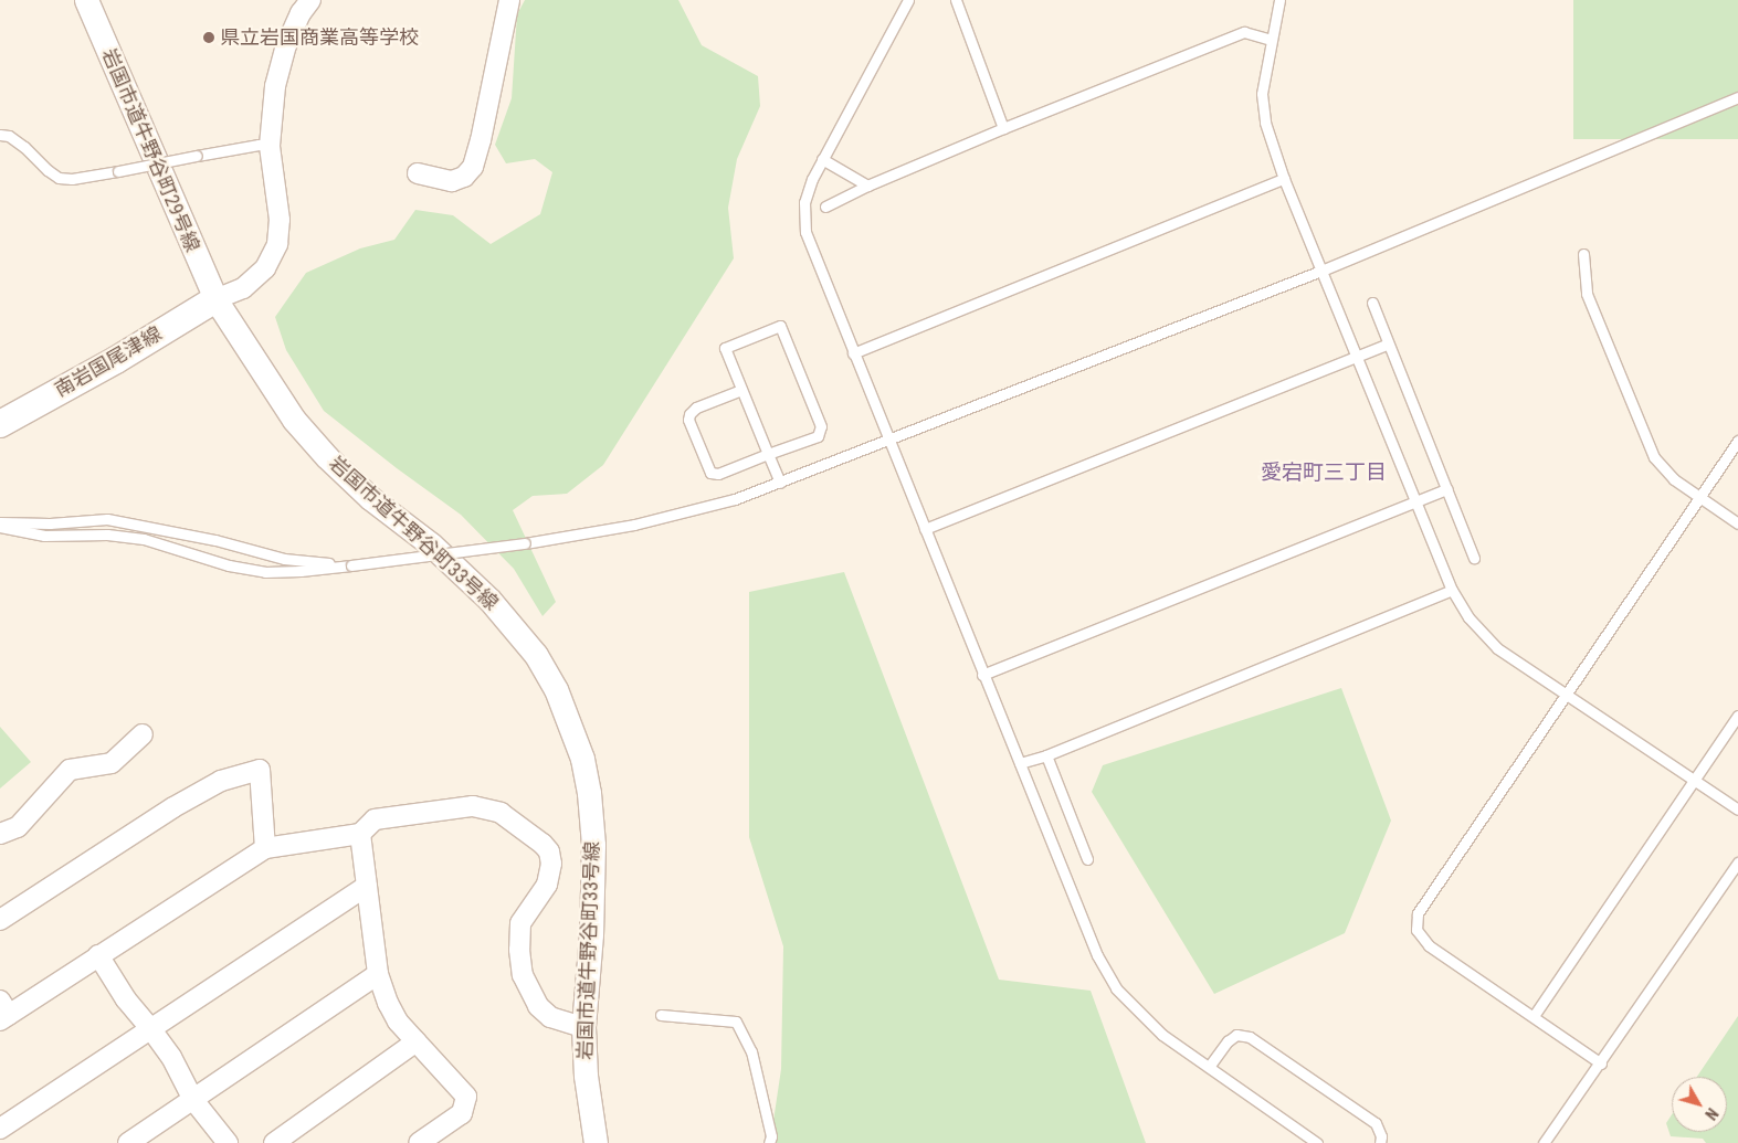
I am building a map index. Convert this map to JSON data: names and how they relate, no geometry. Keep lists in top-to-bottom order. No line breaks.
{"streets":{"main road":["南岩国尾津線"],"street":["岩国市道牛野谷町29号線","岩国市道牛野谷町33号線"]},"crossings":[["岩国市道牛野谷町29号線","南岩国尾津線"],["岩国市道牛野谷町29号線","岩国市道牛野谷町33号線"],["南岩国尾津線","岩国市道牛野谷町33号線"]],"districts":["愛宕町三丁目"],"places":["県立岩国商業高等学校"],"north":"bottom right"}
